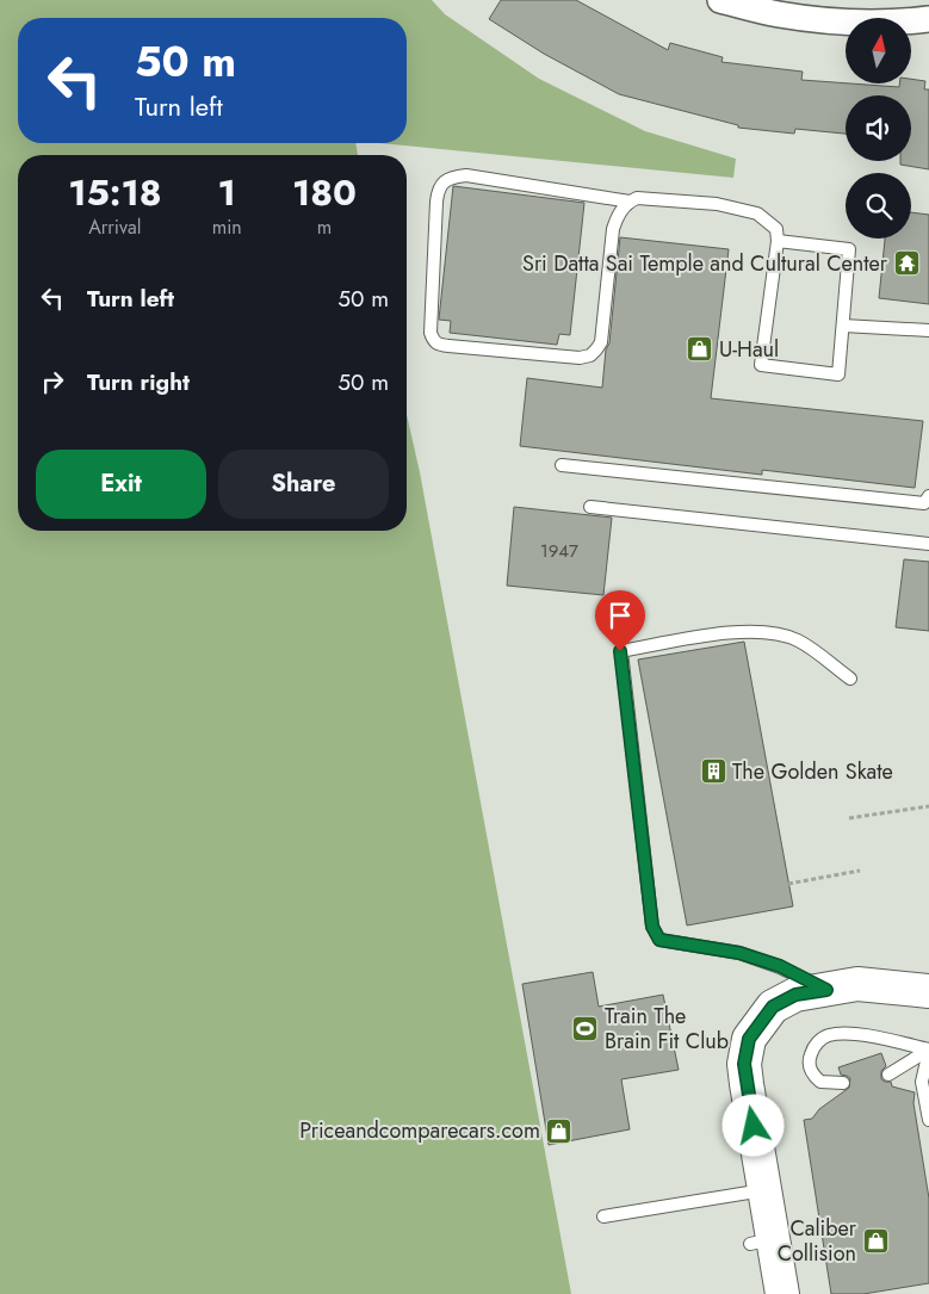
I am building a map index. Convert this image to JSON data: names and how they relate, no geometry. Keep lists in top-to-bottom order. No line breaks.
{"places":{"temple":["Sri Datta Sai Temple and Cultural Center"],"shop":["U-Haul","Priceandcomparecars.com","Caliber Collision"],"building":["The Golden Skate"],"sports":["Train The Brain Fit Club"]},"house_numbers":["1947"],"north":"top","page":{"turn":["50 m","Turn left"],"eta":["15:18","Arrival","1","min","180","m"],"list":[{"name":"Turn left","value":"50 m"},{"name":"Turn right","value":"50 m"}],"buttons":["Exit","Share"]}}
